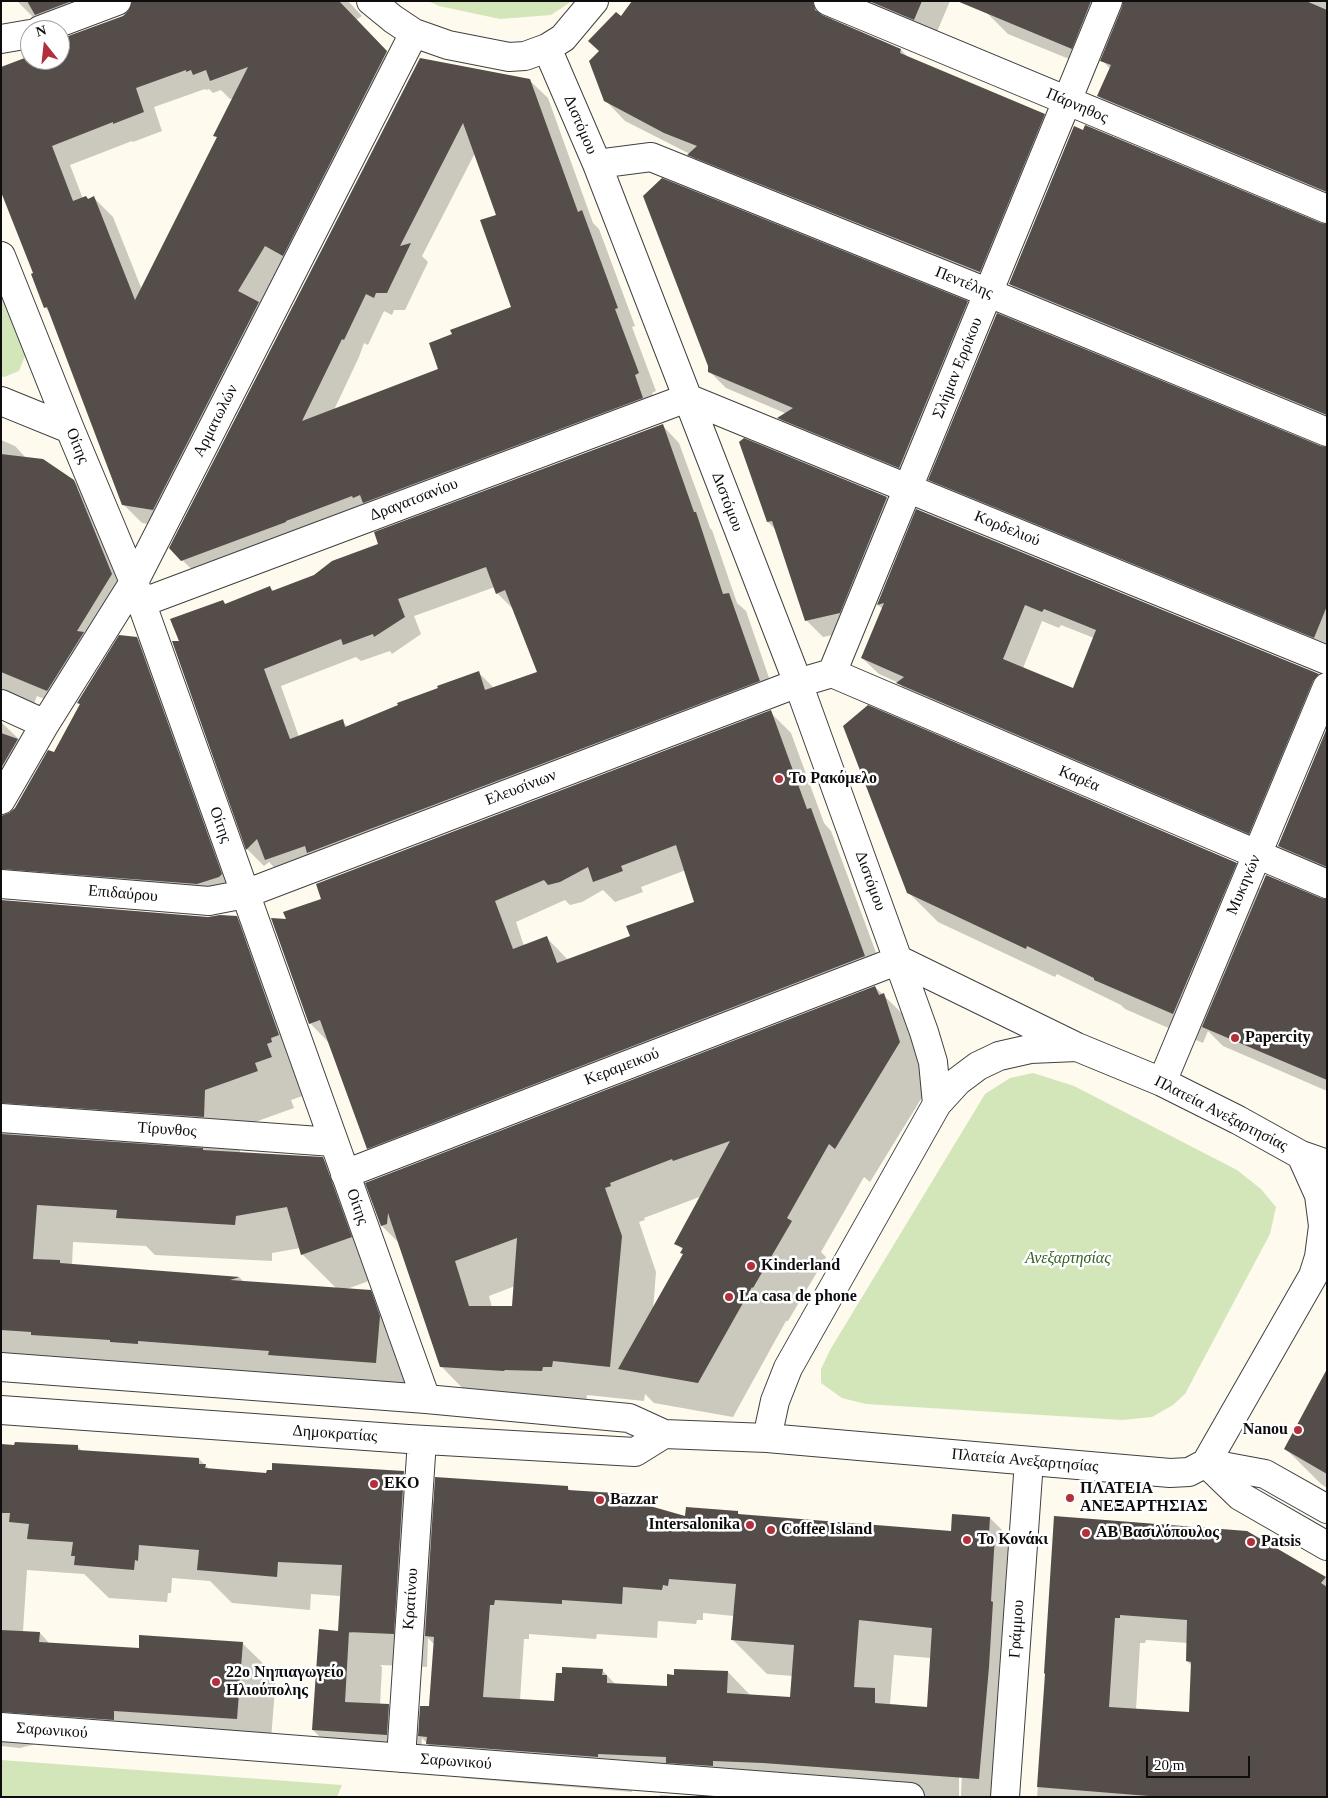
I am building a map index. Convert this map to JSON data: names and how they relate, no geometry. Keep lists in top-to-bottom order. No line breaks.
{"streets":{"street":["Πάρνηθος","Διστόμου","Πεντέλης","Σλήμαν Ερρίκου","Αρματωλών","Οίτης","Δραγατσανίου","Κορδελιού","Καρέα","Ελευσίνιων","Μυκηνών","Επιδαύρου","Κεραµεικού","Πλατεία Ανεξαρτησίας","Τίρυνθος","Δημοκρατίας","Κρατίνου","Γράμμου","Σαρωνικού"]},"crossings":[["Πάρνηθος","Σλήμαν Ερρίκου"],["Διστόμου","Πεντέλης"],["Διστόμου","Δραγατσανίου"],["Διστόμου","Κορδελιού"],["Διστόμου","Ελευσίνιων"],["Διστόμου","Κεραµεικού"],["Διστόμου","Πλατεία Ανεξαρτησίας"],["Πεντέλης","Σλήμαν Ερρίκου"],["Σλήμαν Ερρίκου","Κορδελιού"],["Σλήμαν Ερρίκου","Καρέα"],["Αρματωλών","Οίτης"],["Αρματωλών","Δραγατσανίου"],["Οίτης","Δραγατσανίου"],["Οίτης","Ελευσίνιων"],["Οίτης","Επιδαύρου"],["Οίτης","Κεραµεικού"],["Οίτης","Τίρυνθος"],["Δραγατσανίου","Κορδελιού"],["Καρέα","Μυκηνών"],["Ελευσίνιων","Επιδαύρου"],["Μυκηνών","Πλατεία Ανεξαρτησίας"],["Πλατεία Ανεξαρτησίας","Γράμμου"],["Δημοκρατίας","Κρατίνου"],["Κρατίνου","Σαρωνικού"]],"parks":["Ανεξαρτησίας"],"places":["Το Ρακόμελο","Papercity","Kinderland","La casa de phone","Nanou","EKO","ΠΛΑΤΕΙΑ ΑΝΕΞΑΡΤΗΣΙΑΣ","Bazzar","Intersalonika","Coffee Island","ΑΒ Βασιλόπουλος","Το Κονάκι","Patsis","22ο Νηπιαγωγείο Ηλιούπολης"],"scale_bar":"20 m","north":"top"}
